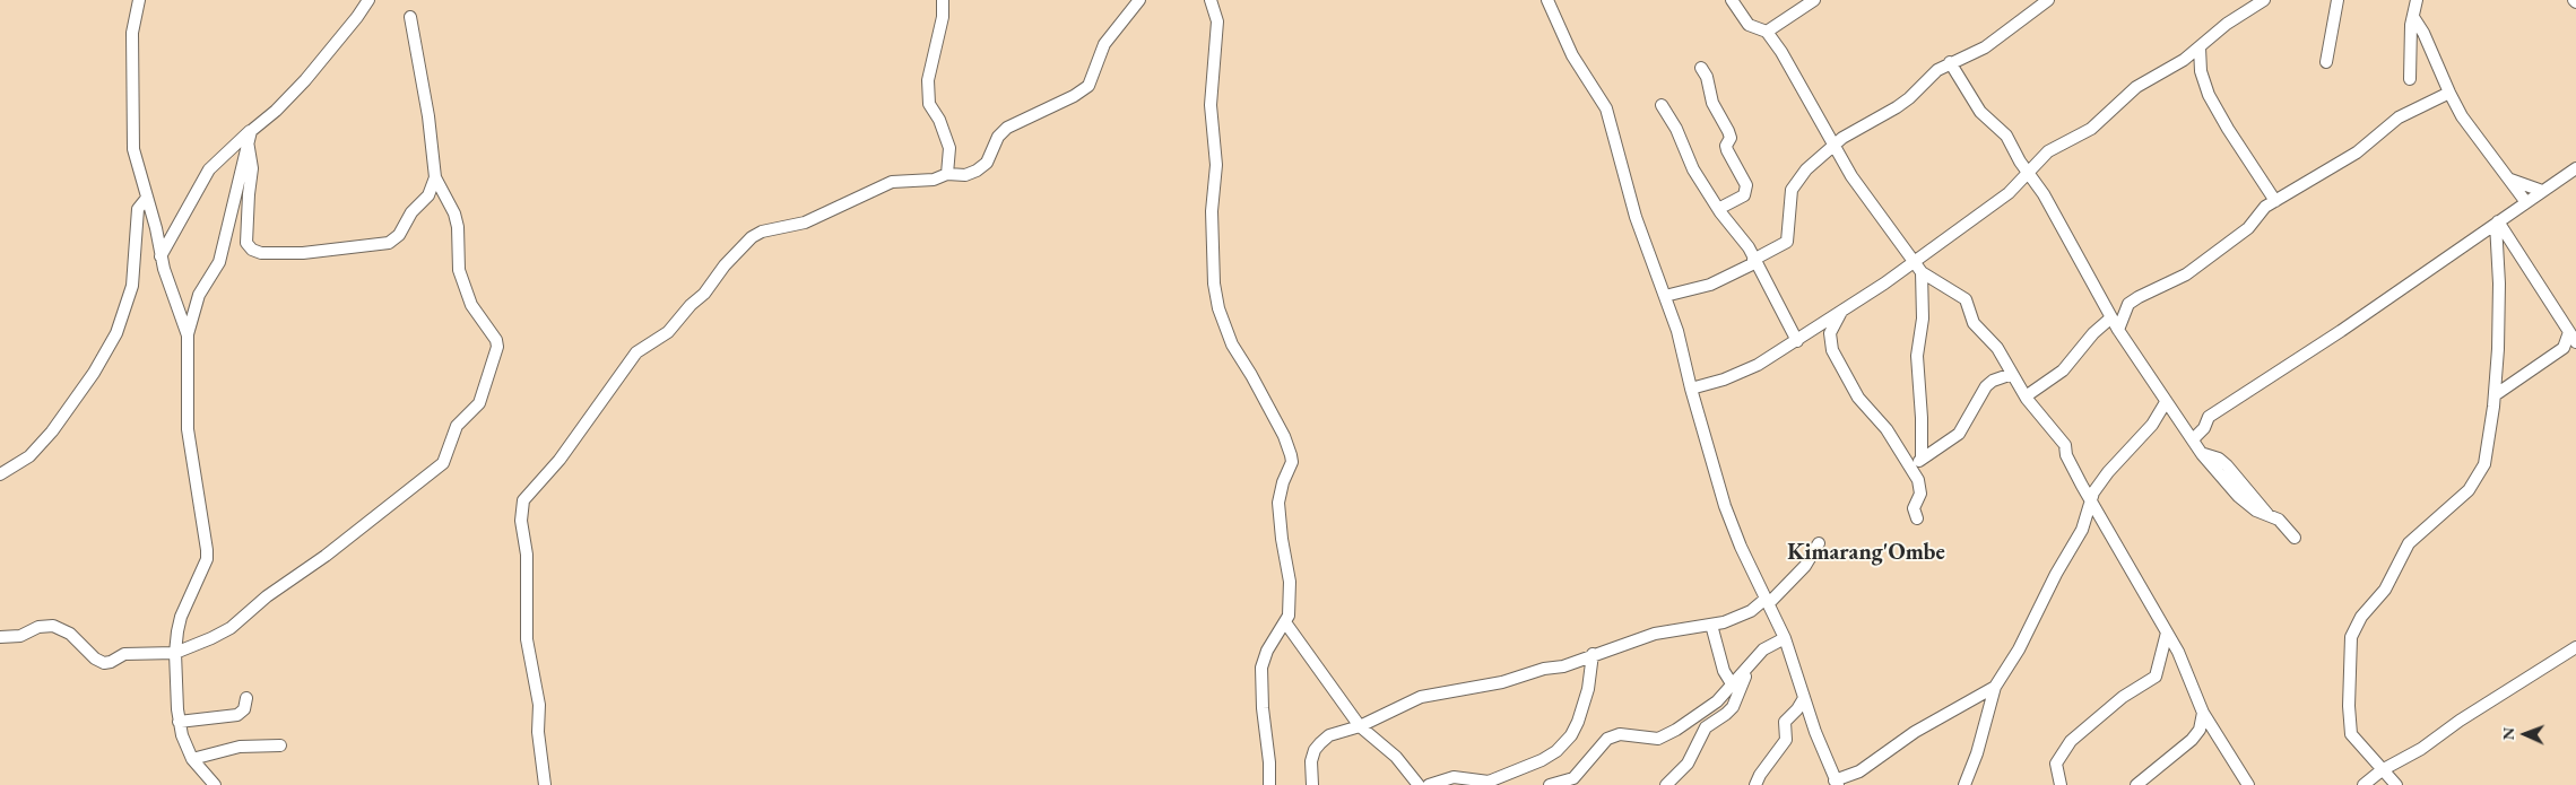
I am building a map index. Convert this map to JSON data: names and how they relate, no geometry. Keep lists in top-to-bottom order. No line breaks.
{"districts":["Kimarang'Ombe"],"north":"left"}
